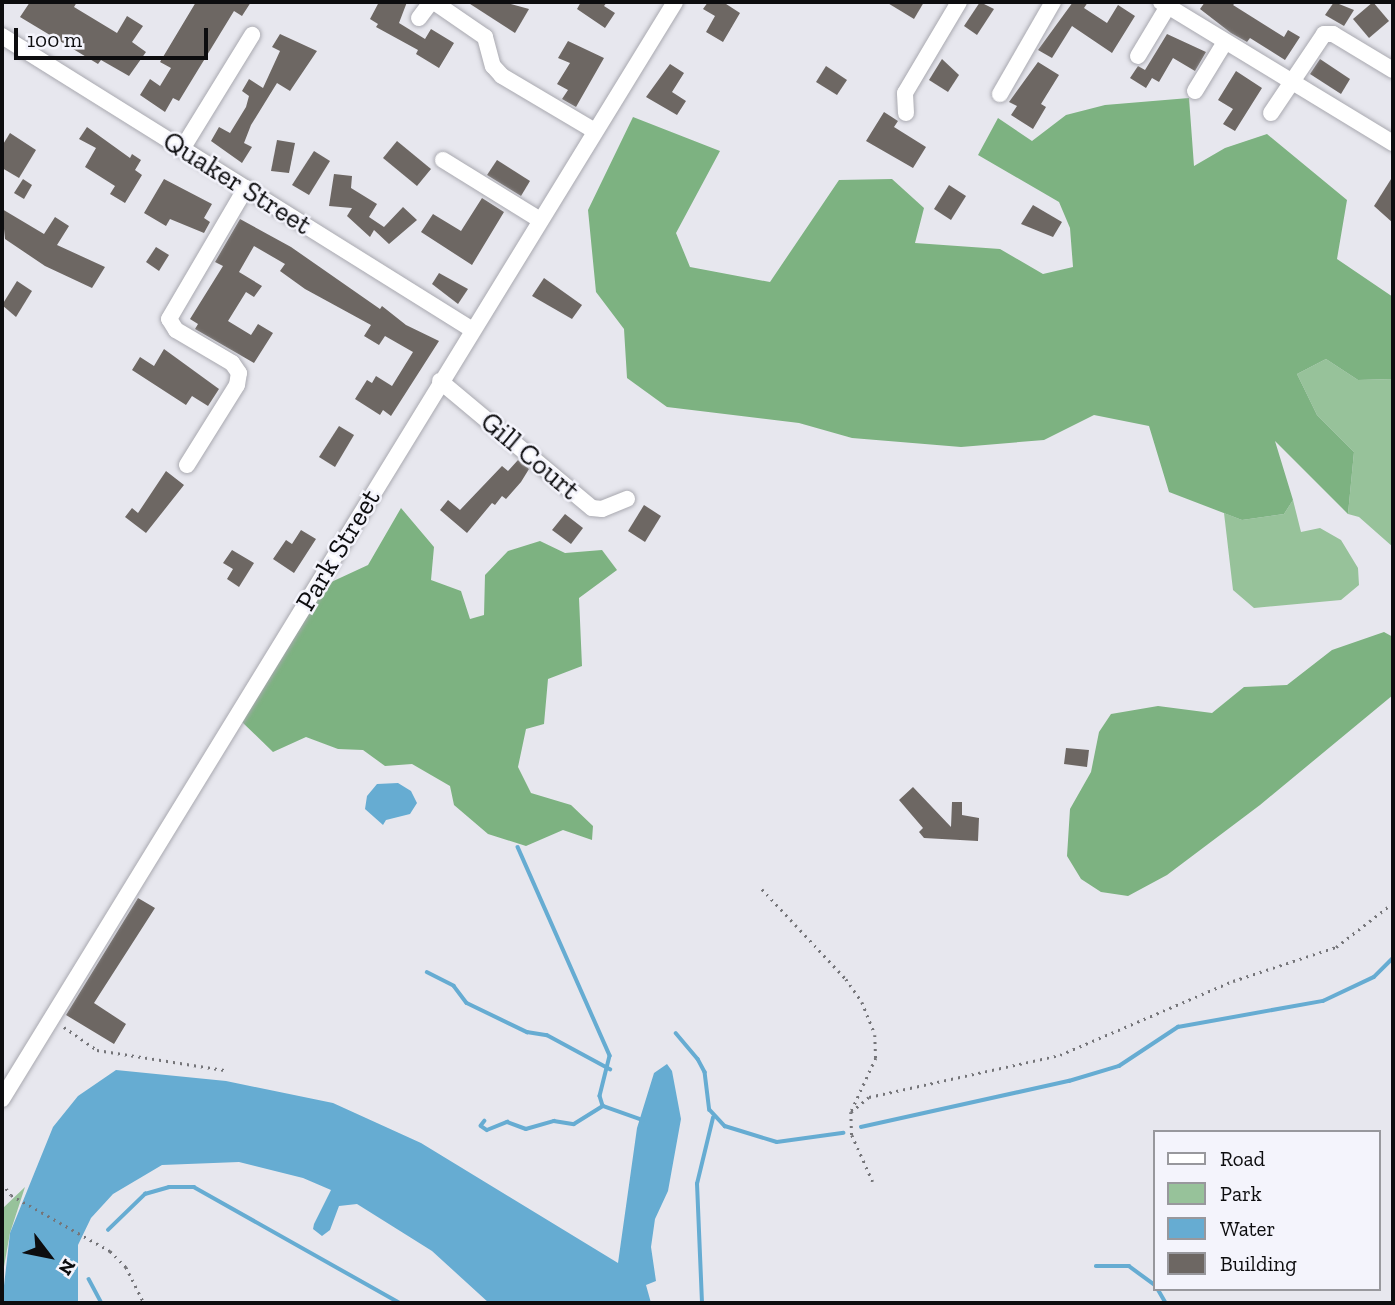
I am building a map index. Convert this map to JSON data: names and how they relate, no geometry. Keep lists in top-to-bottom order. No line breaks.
{"streets":{"street":["Quaker Street","Gill Court","Park Street"]},"crossings":[["Quaker Street","Park Street"],["Gill Court","Park Street"]],"legend":["Road","Park","Water","Building"],"scale_bar":"100 m","north":"bottom right"}
